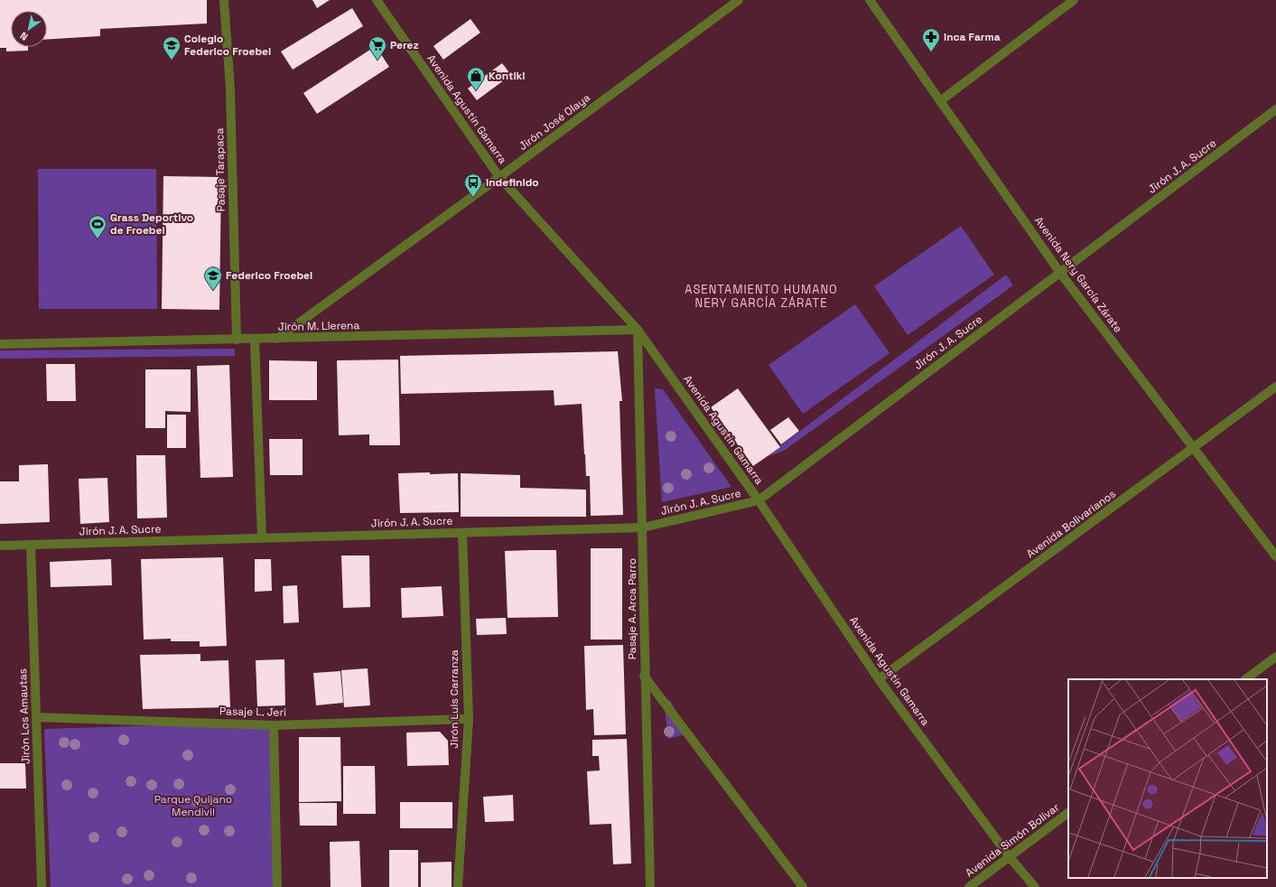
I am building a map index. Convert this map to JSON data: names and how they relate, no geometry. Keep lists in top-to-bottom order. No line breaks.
{"streets":{"street":["Avenida Agustín Gamarra","Jirón José Olaya","Jirón J. A. Sucre","Pasaje Tarapaca","Avenida Nery García Zárate","Jirón M. Llerena","Avenida Bolivarianos","Pasaje A. Arca Parro","Jirón Luis Carranza","Pasaje L. Jeri","Jirón Los Amautas","Avenida Simón Bolívar"]},"crossings":[["Avenida Agustín Gamarra","Jirón José Olaya"],["Avenida Agustín Gamarra","Jirón J. A. Sucre"],["Avenida Agustín Gamarra","Jirón M. Llerena"],["Avenida Agustín Gamarra","Avenida Bolivarianos"],["Avenida Agustín Gamarra","Pasaje A. Arca Parro"],["Avenida Agustín Gamarra","Avenida Simón Bolívar"],["Jirón José Olaya","Jirón M. Llerena"],["Jirón J. A. Sucre","Avenida Nery García Zárate"],["Jirón J. A. Sucre","Pasaje A. Arca Parro"],["Jirón J. A. Sucre","Jirón Luis Carranza"],["Jirón J. A. Sucre","Jirón Los Amautas"],["Pasaje Tarapaca","Jirón M. Llerena"],["Avenida Nery García Zárate","Avenida Bolivarianos"],["Jirón M. Llerena","Pasaje A. Arca Parro"],["Jirón Luis Carranza","Pasaje L. Jeri"],["Pasaje L. Jeri","Jirón Los Amautas"]],"districts":["ASENTAMIENTO HUMANO NERY GARCÍA ZÁRATE"],"parks":["Parque Quijano Mendivil"],"places":{"pharmacy":["Inca Farma"],"school or university":["Colegio Federico Froebel","Federico Froebel"],"supermarket":["Perez"],"shop":["Kontiki"],"bus stop":["indefinido"],"sports":["Grass Deportivo de Froebel"]},"north":"bottom left"}
